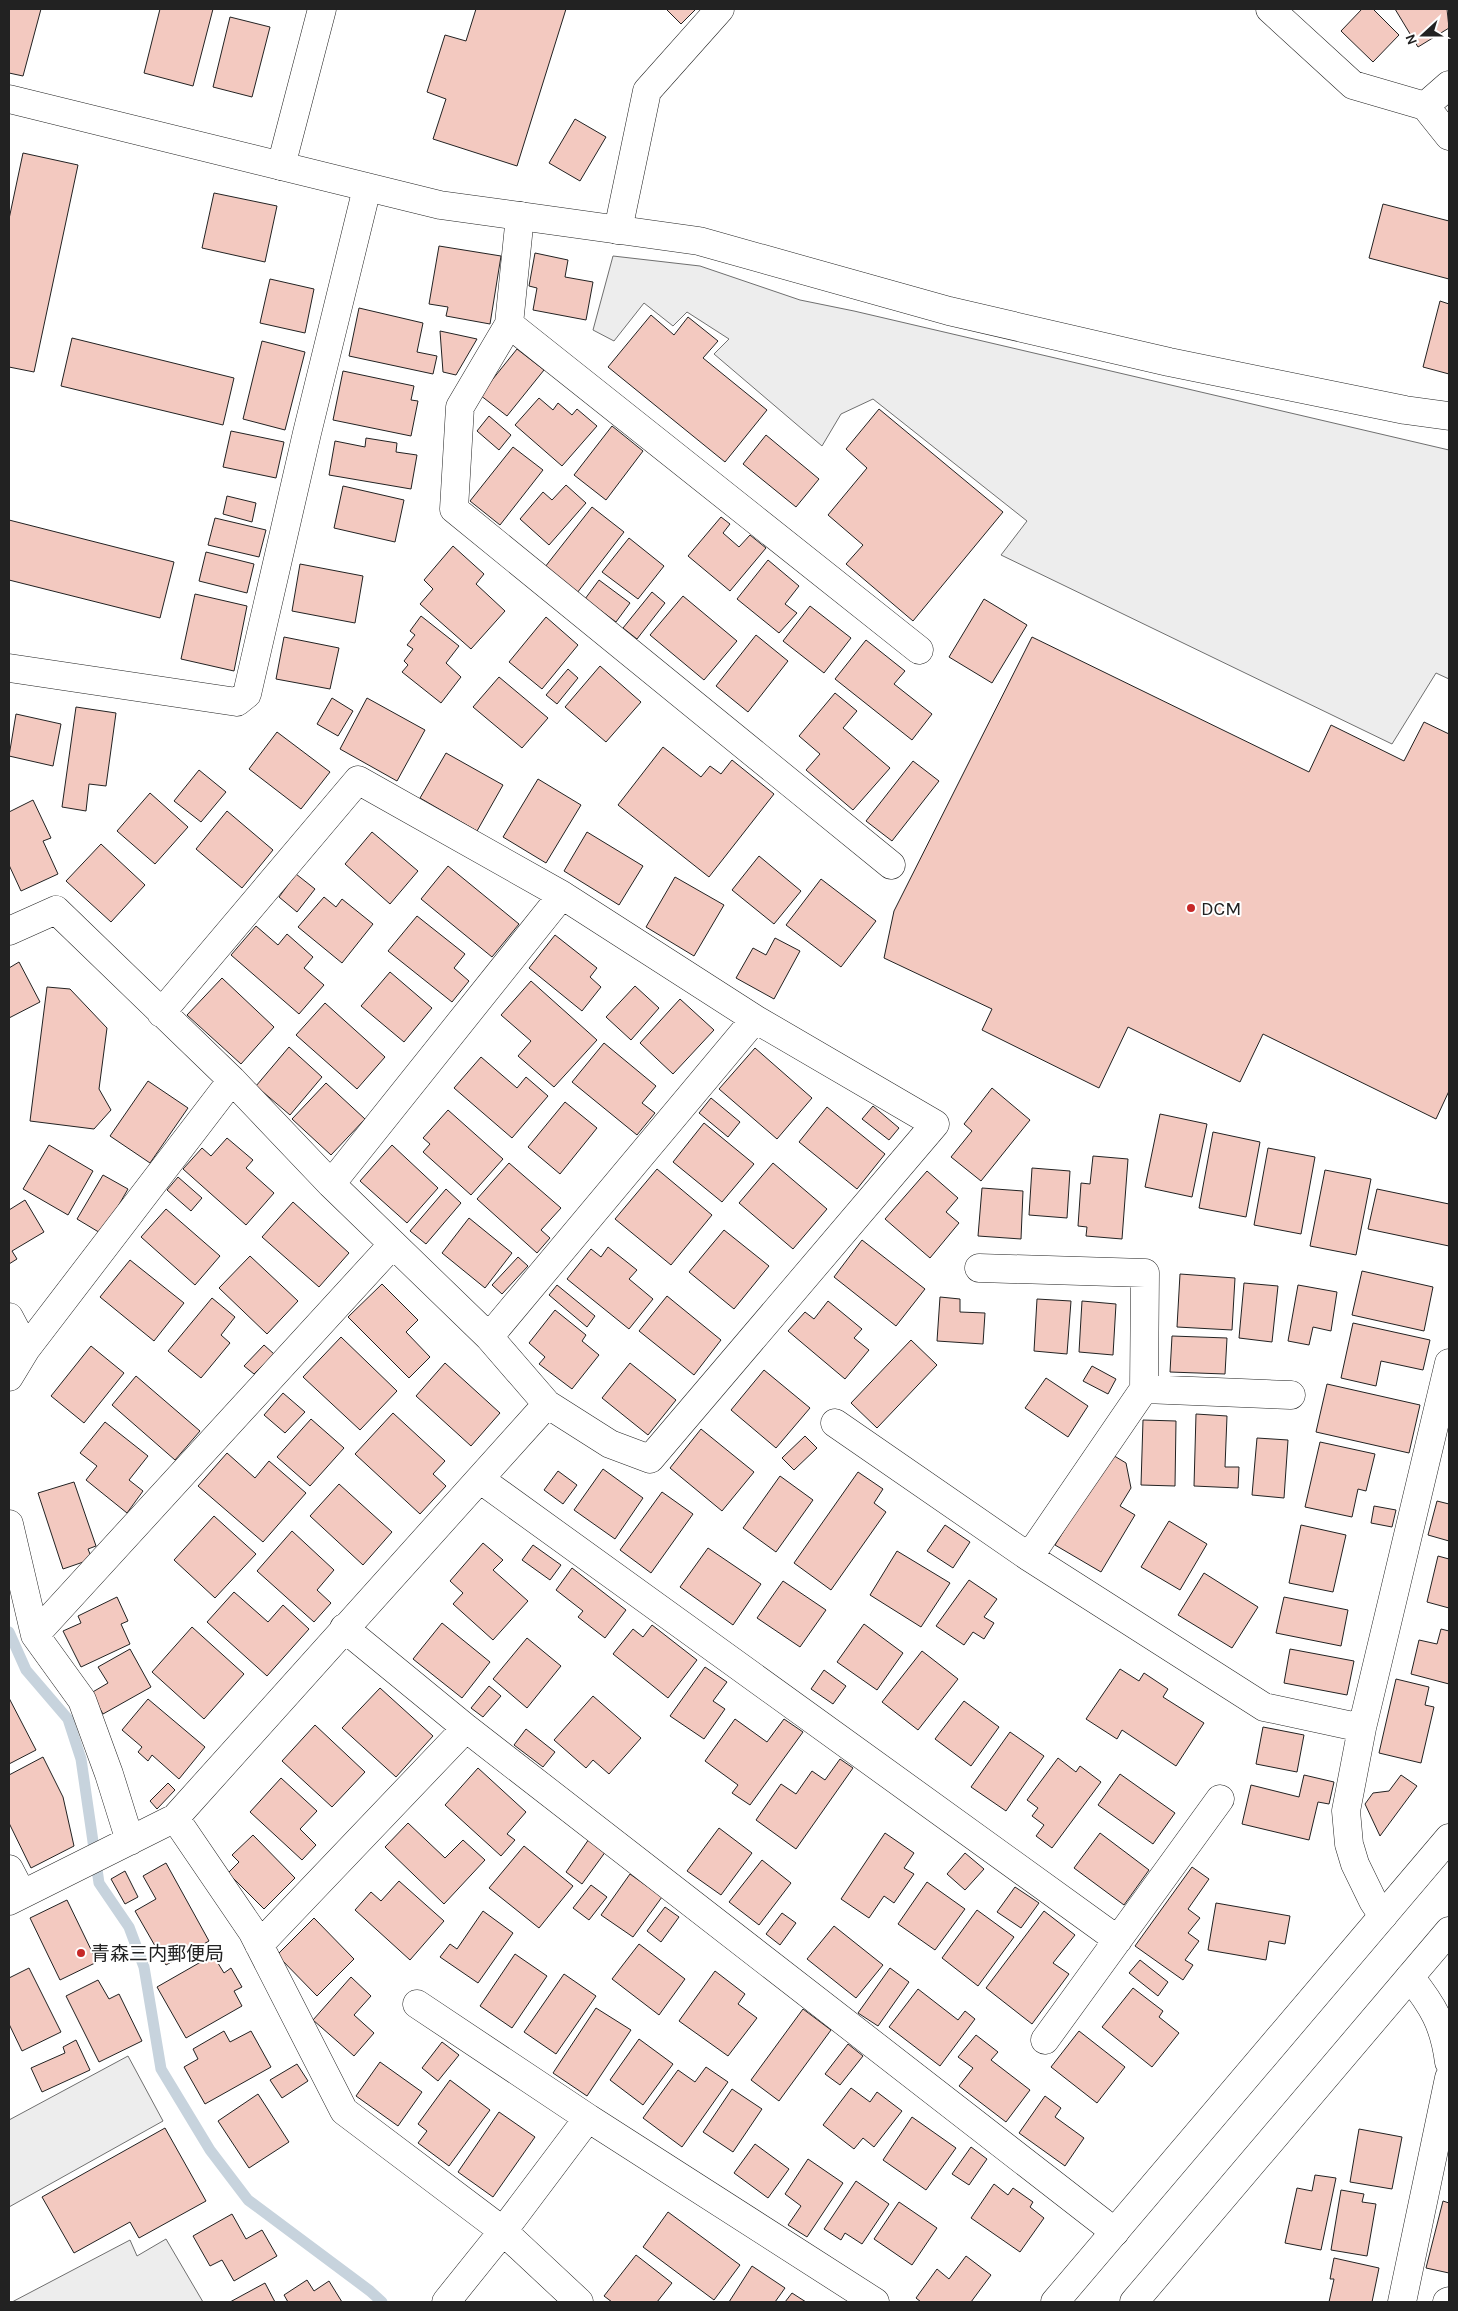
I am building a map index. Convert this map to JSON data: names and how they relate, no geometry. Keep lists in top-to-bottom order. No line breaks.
{"places":["DCM","青森三内郵便局"],"north":"left"}
